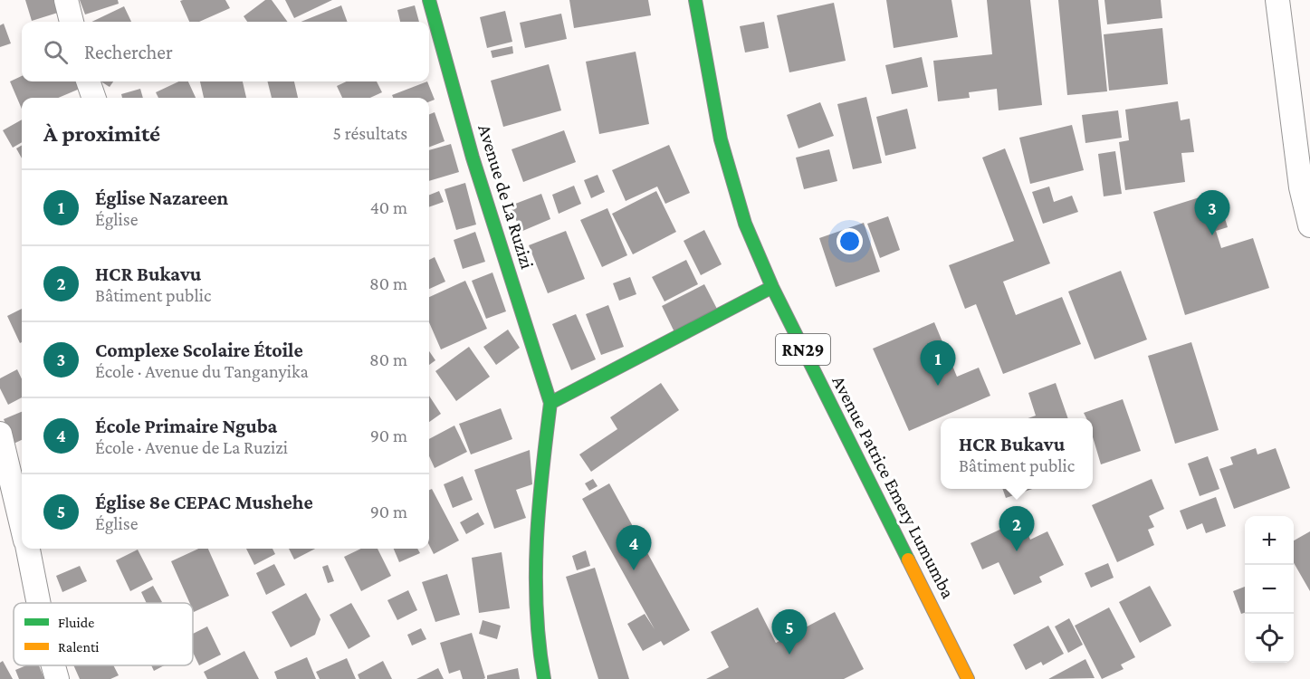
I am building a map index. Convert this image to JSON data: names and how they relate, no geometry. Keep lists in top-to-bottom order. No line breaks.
{"streets":{"street":["Avenue de La Ruzizi","RN29","Avenue Patrice Emery Lumumba"]},"legend":["Fluide","Ralenti"],"page":{"search":"Rechercher","heading":["À proximité","5 résultats"],"list":[{"mark":"1","name":"Église Nazareen","note":"Église","value":"40 m"},{"mark":"2","name":"HCR Bukavu","note":"Bâtiment public","value":"80 m"},{"mark":"3","name":"Complexe Scolaire Étoile","note":"École · Avenue du Tanganyika","value":"80 m"},{"mark":"4","name":"École Primaire Nguba","note":"École · Avenue de La Ruzizi","value":"90 m"},{"mark":"5","name":"Église 8e CEPAC Mushehe","note":"Église","value":"90 m"}],"pins":["3","1","2","4","5"],"popup":["HCR Bukavu","Bâtiment public"],"map_buttons":["+","−"]}}
